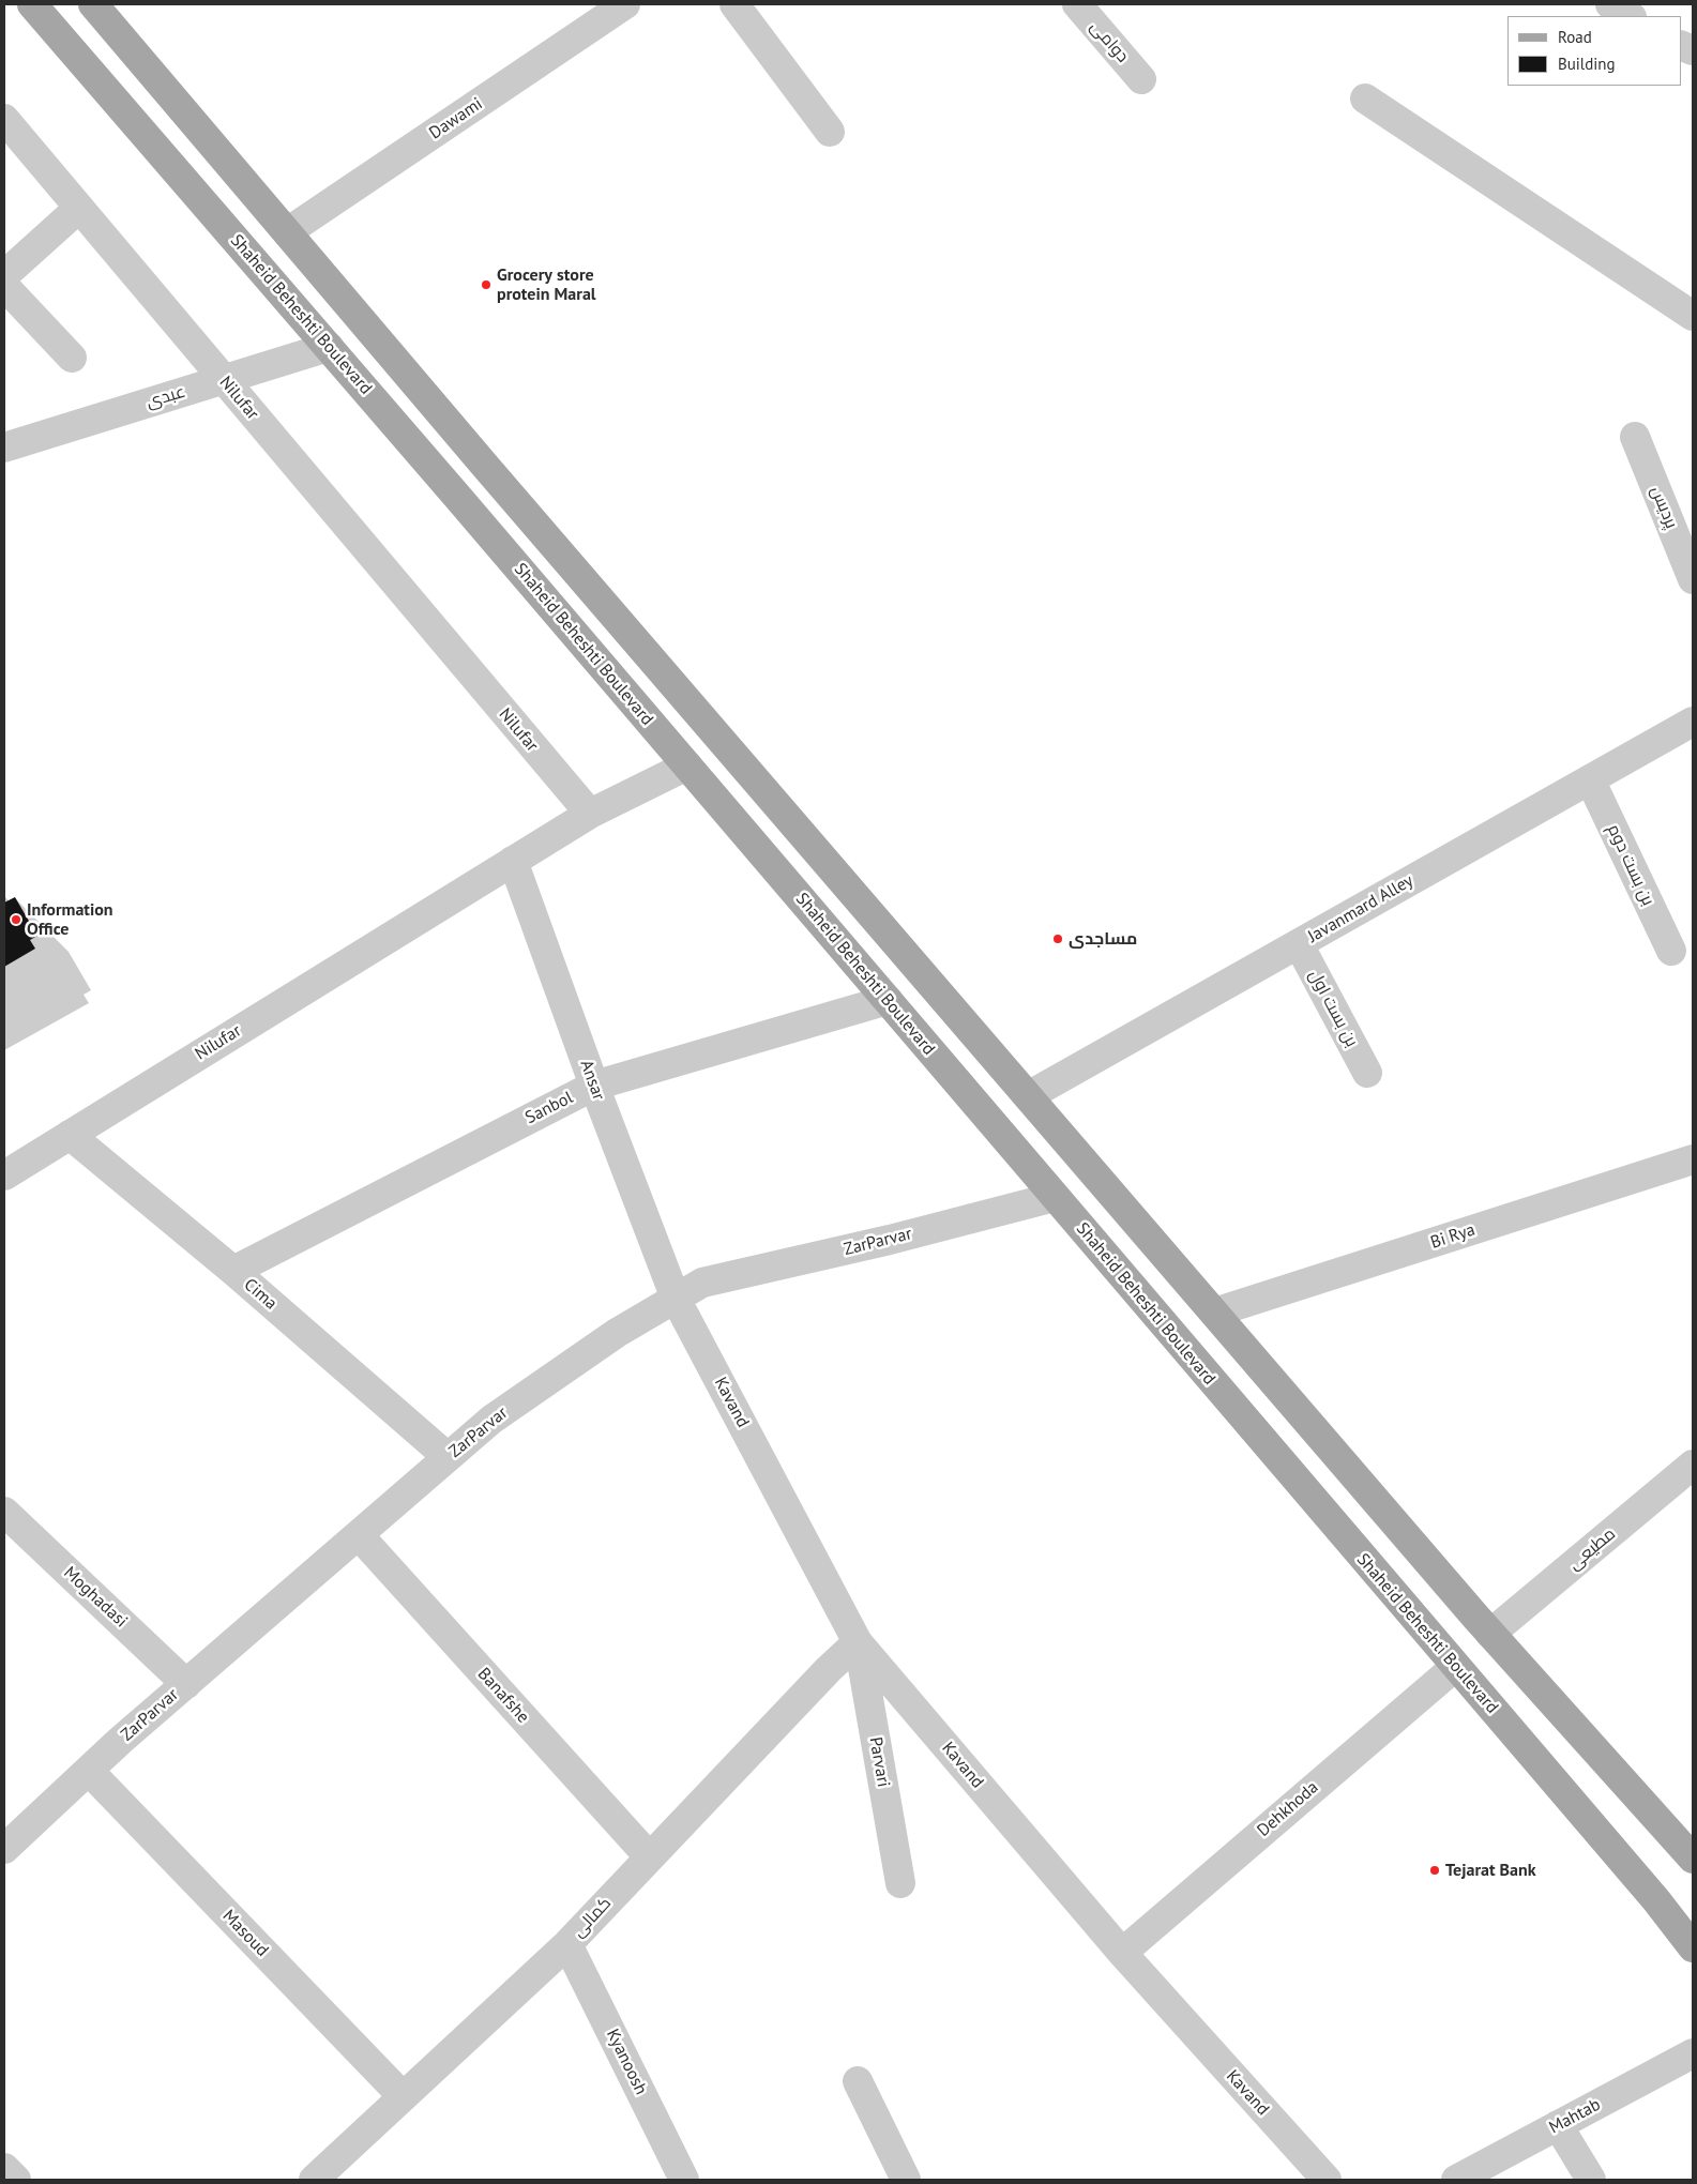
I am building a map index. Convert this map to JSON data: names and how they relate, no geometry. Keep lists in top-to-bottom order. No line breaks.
{"streets":{"main road":["Shaheid Beheshti Boulevard"],"street":["دوامی","Dawami","عبدی","Nilufar","پردیس","بن بست دوم","Javanmard Alley","بن بست اول","Ansar","Sanbol","Bi Rya","ZarParvar","Cima","Kavand","مطیعی","Moghadasi","Banafshe","Parvari","Dehkhoda","کمالی","Masoud","Kyanoosh","Mahtab"]},"crossings":[["Shaheid Beheshti Boulevard","عبدی"],["Shaheid Beheshti Boulevard","Sanbol"],["Shaheid Beheshti Boulevard","ZarParvar"],["Shaheid Beheshti Boulevard","Dehkhoda"],["عبدی","Nilufar"],["Nilufar","Ansar"],["Nilufar","Cima"],["بن بست دوم","Javanmard Alley"],["Javanmard Alley","بن بست اول"],["Ansar","Sanbol"],["Ansar","ZarParvar"],["Ansar","Kavand"],["Sanbol","Cima"],["ZarParvar","Cima"],["ZarParvar","Kavand"],["ZarParvar","Moghadasi"],["ZarParvar","Banafshe"],["ZarParvar","Masoud"],["Kavand","Parvari"],["Kavand","Dehkhoda"],["Kavand","کمالی"],["Banafshe","کمالی"],["Parvari","کمالی"],["کمالی","Masoud"],["کمالی","Kyanoosh"]],"places":["Grocery store protein Maral","Information Office","مساجدی","Tejarat Bank"],"legend":["Road","Building"]}
